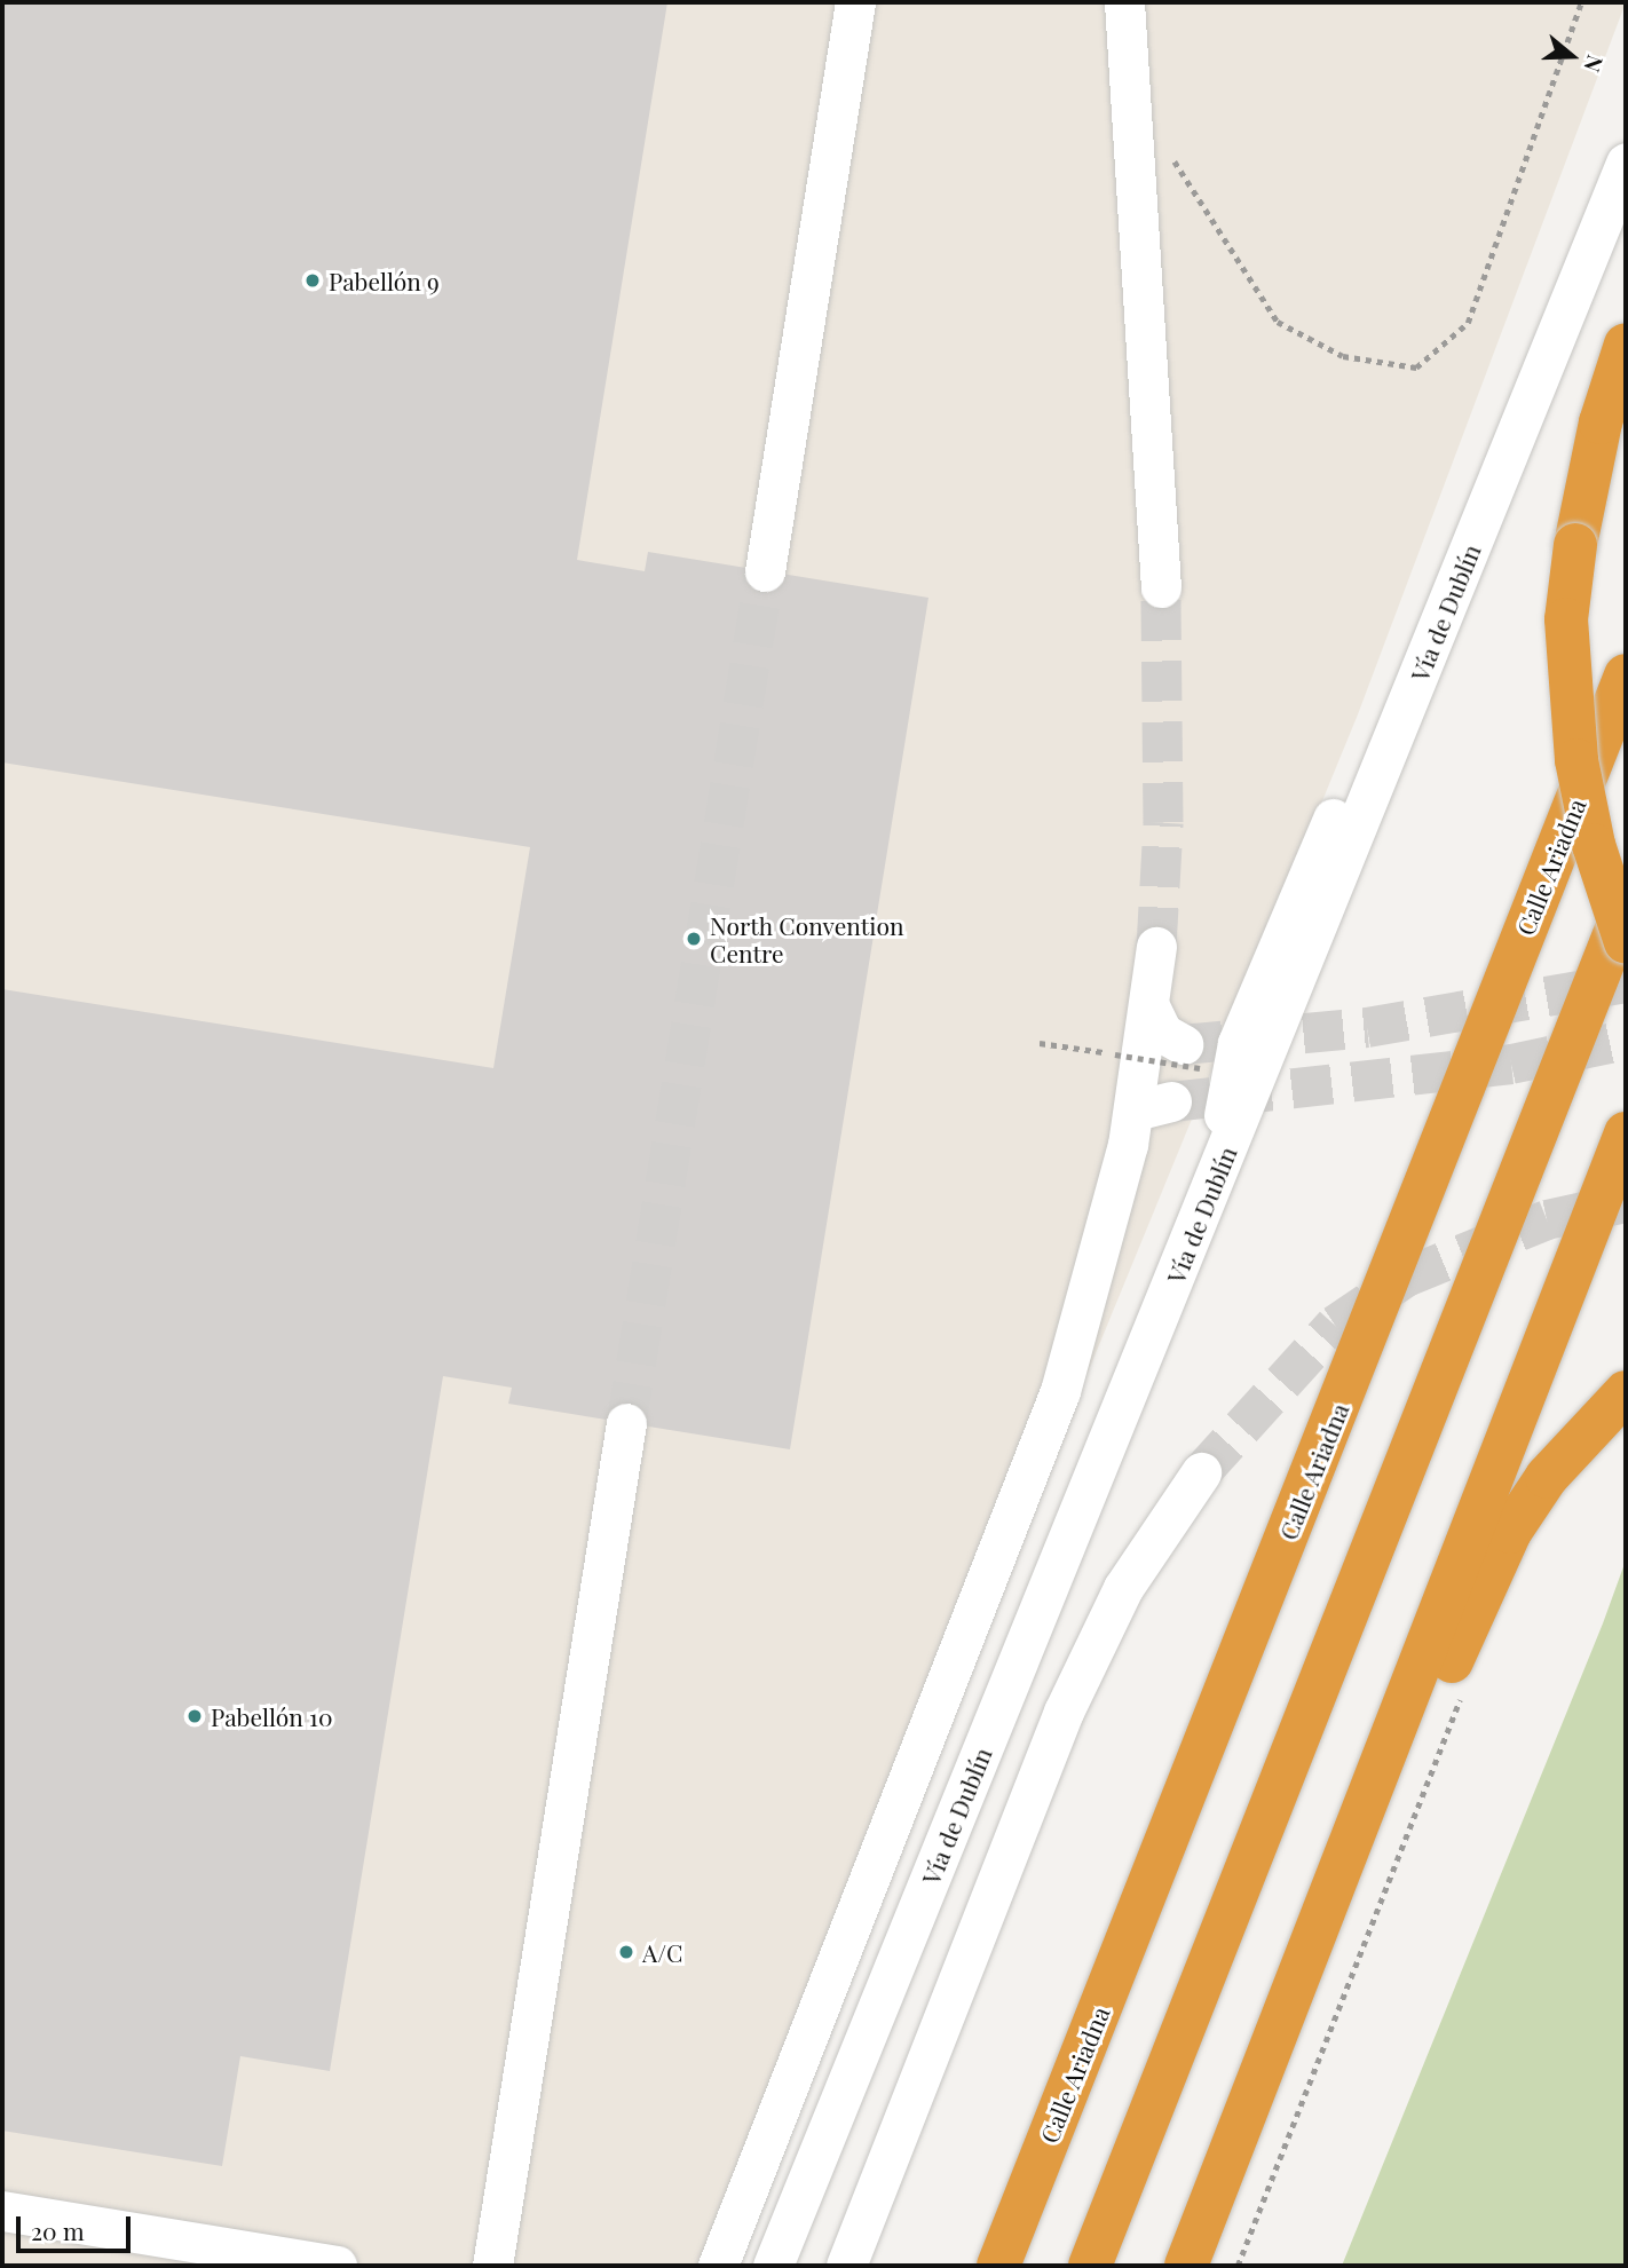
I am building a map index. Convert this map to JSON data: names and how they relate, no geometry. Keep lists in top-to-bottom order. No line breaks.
{"streets":{"highway":["Calle Ariadna"],"street":["Vía de Dublín"]},"places":["Pabellón 9","North Convention Centre","Pabellón 10","A/C"],"scale_bar":"20 m","north":"right"}
